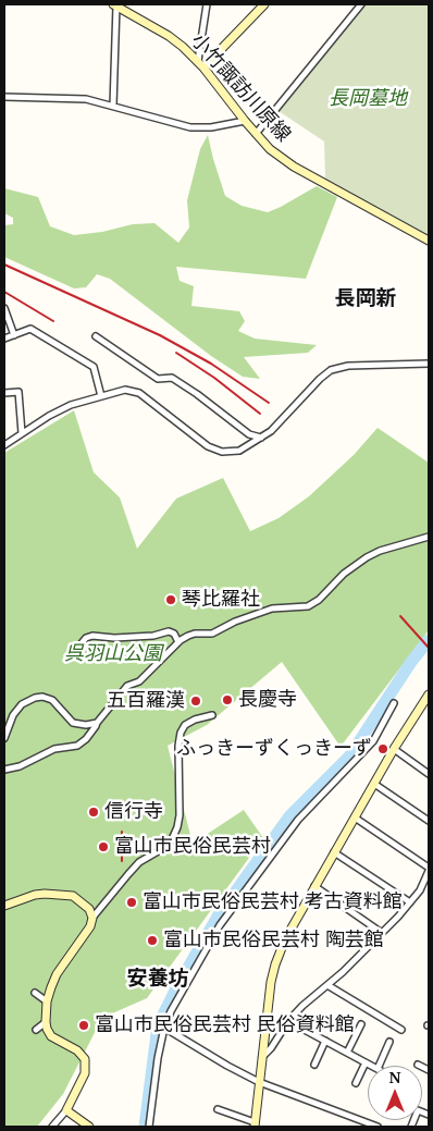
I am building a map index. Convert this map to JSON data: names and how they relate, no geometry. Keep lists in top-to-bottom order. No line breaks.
{"streets":{"street":["小竹諏訪川原線"]},"districts":["長岡新","安養坊"],"parks":["長岡墓地","呉羽山公園"],"places":["琴比羅社","長慶寺","五百羅漢","ふっきーずくっきーず","信行寺","富山市民俗民芸村","富山市民俗民芸村 考古資料館","富山市民俗民芸村 陶芸館","富山市民俗民芸村 民俗資料館"],"north":"top"}
